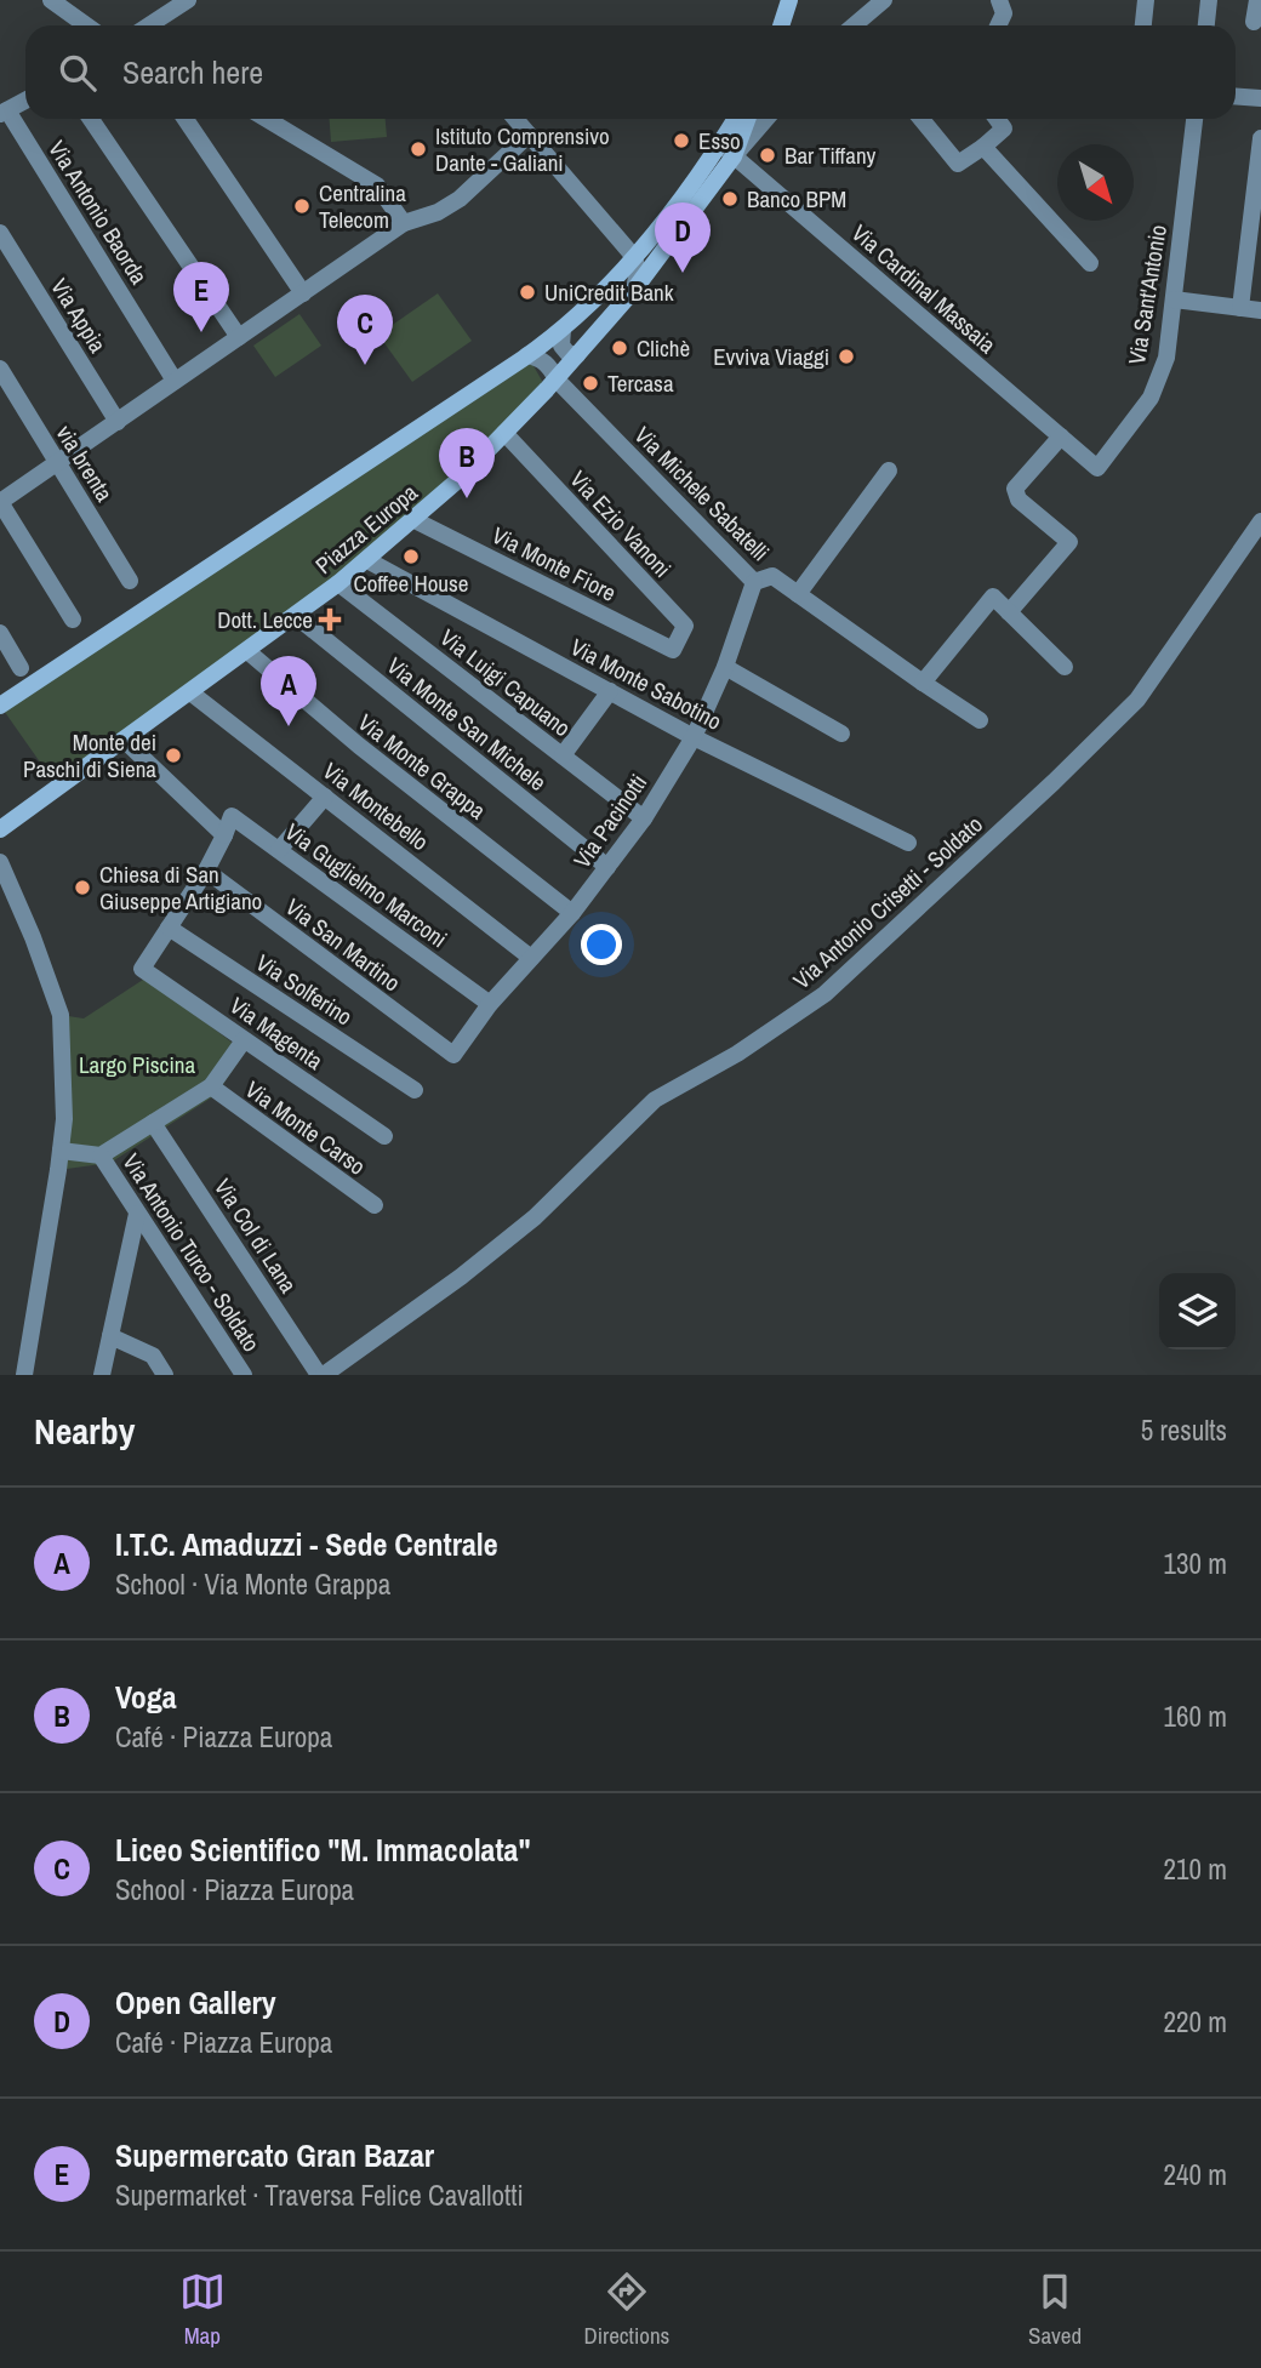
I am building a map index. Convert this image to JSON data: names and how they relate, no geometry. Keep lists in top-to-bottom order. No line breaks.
{"streets":{"main road":["Piazza Europa"],"street":["Via Antonio Baorda","Via Cardinal Massaia","Via Sant'Antonio","Via Appia","via brenta","Via Michele Sabatelli","Via Ezio Vanoni","Via Monte Fiore","Via Luigi Capuano","Via Monte Sabotino","Via Monte San Michele","Via Monte Grappa","Via Montebello","Via Pacinotti","Via Guglielmo Marconi","Via Antonio Crisetti - Soldato","Via San Martino","Via Solferino","Via Magenta","Via Monte Carso","Via Col di Lana","Via Antonio Turco - Soldato"]},"crossings":[["Via Cardinal Massaia","Via Sant'Antonio"],["Via Cardinal Massaia","Piazza Europa"],["Via Michele Sabatelli","Piazza Europa"],["Via Michele Sabatelli","Via Pacinotti"],["Via Ezio Vanoni","Piazza Europa"],["Via Ezio Vanoni","Via Monte Fiore"],["Piazza Europa","Via Monte Fiore"],["Piazza Europa","Via Luigi Capuano"],["Piazza Europa","Via Monte Sabotino"],["Piazza Europa","Via Monte San Michele"],["Piazza Europa","Via Monte Grappa"],["Piazza Europa","Via Montebello"],["Via Luigi Capuano","Via Pacinotti"],["Via Monte Sabotino","Via Pacinotti"],["Via Monte San Michele","Via Pacinotti"],["Via Monte Grappa","Via Pacinotti"],["Via Montebello","Via Pacinotti"],["Via Pacinotti","Via Guglielmo Marconi"],["Via Pacinotti","Via San Martino"],["Via Antonio Crisetti - Soldato","Via Col di Lana"],["Via Solferino","Via Magenta"]],"parks":["Largo Piscina"],"places":{"other":["Esso","Istituto Comprensivo Dante - Galiani","Bar Tiffany","Banco BPM","Centralina Telecom","UniCredit Bank","Clichè","Evviva Viaggi","Tercasa","Coffee House","Monte dei Paschi di Siena","Chiesa di San Giuseppe Artigiano"],"health":["Dott. Lecce"]},"north":"bottom right","page":{"search":"Search here","pins":["D","E","C","B","A"],"heading":["Nearby","5 results"],"list":[{"mark":"A","name":"I.T.C. Amaduzzi - Sede Centrale","note":"School · Via Monte Grappa","value":"130 m"},{"mark":"B","name":"Voga","note":"Café · Piazza Europa","value":"160 m"},{"mark":"C","name":"Liceo Scientifico \"M. Immacolata\"","note":"School · Piazza Europa","value":"210 m"},{"mark":"D","name":"Open Gallery","note":"Café · Piazza Europa","value":"220 m"},{"mark":"E","name":"Supermercato Gran Bazar","note":"Supermarket · Traversa Felice Cavallotti","value":"240 m"}],"nav":["Map","Directions","Saved"]}}
